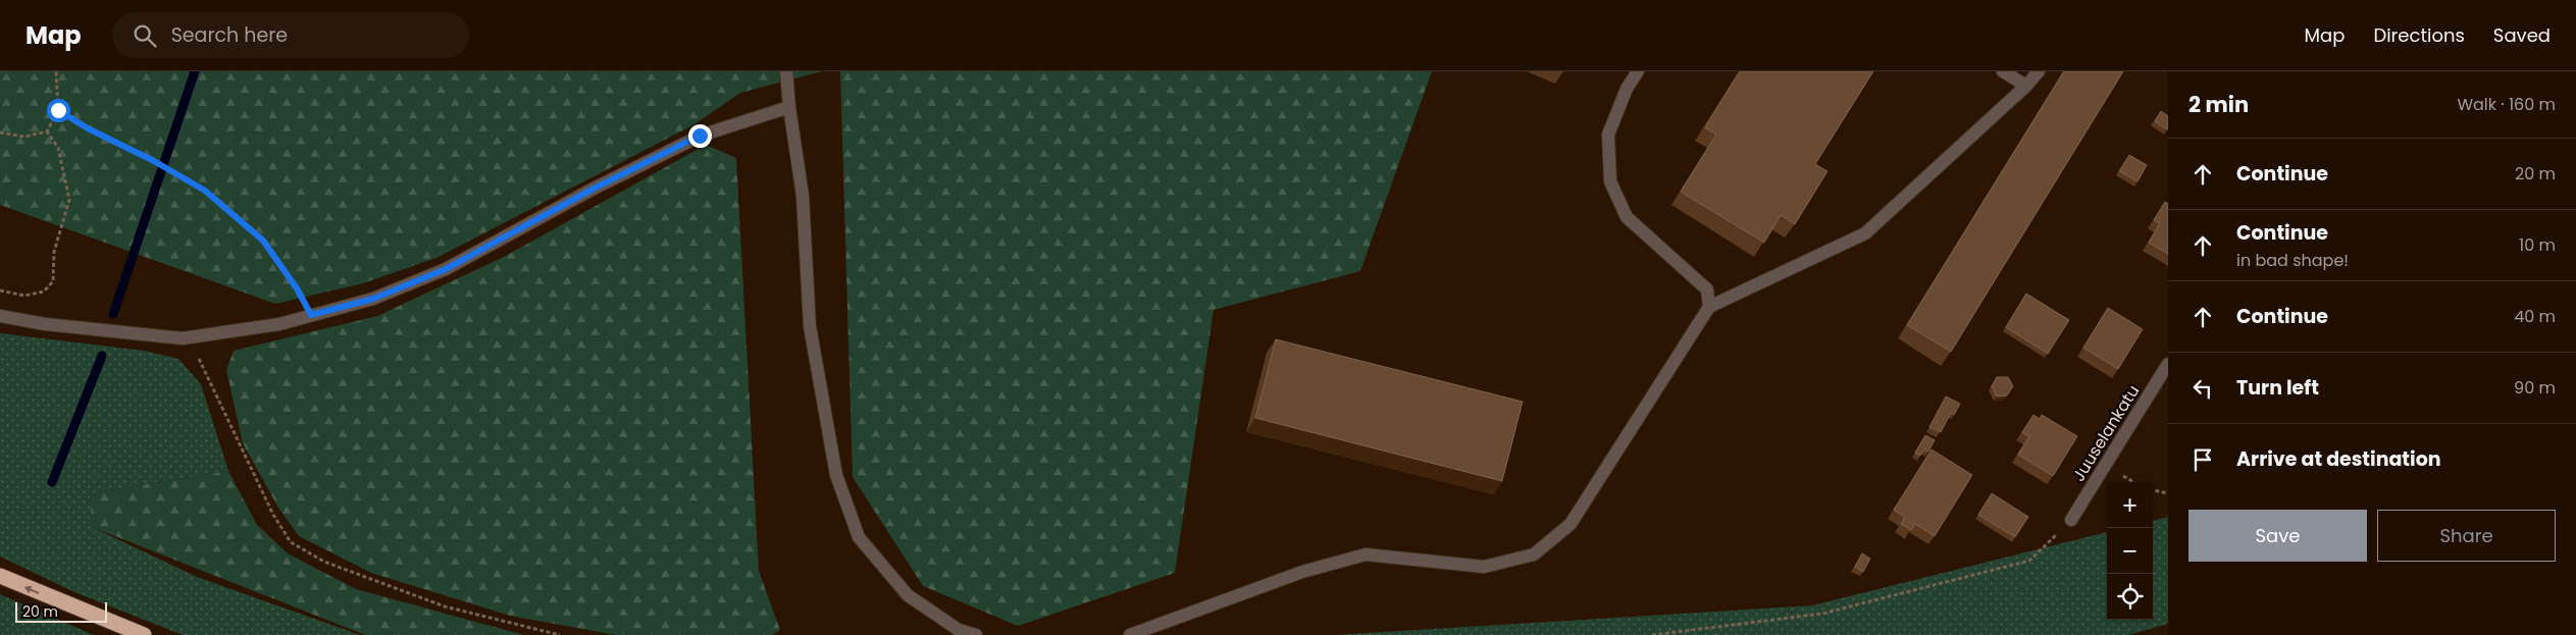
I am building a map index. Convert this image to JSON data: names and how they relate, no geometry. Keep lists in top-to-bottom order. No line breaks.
{"streets":{"street":["Juuselankatu"]},"scale_bar":"20 m","page":{"header":"Map","search":"Search here","nav":["Map","Directions","Saved"],"heading":["2 min","Walk · 160 m"],"list":[["Continue","20 m"],["Continue","in bad shape!","10 m"],["Continue","40 m"],["Turn left","90 m"],"Arrive at destination"],"map_buttons":["+","−"],"buttons":["Save","Share"],"scale":"20 m"}}
